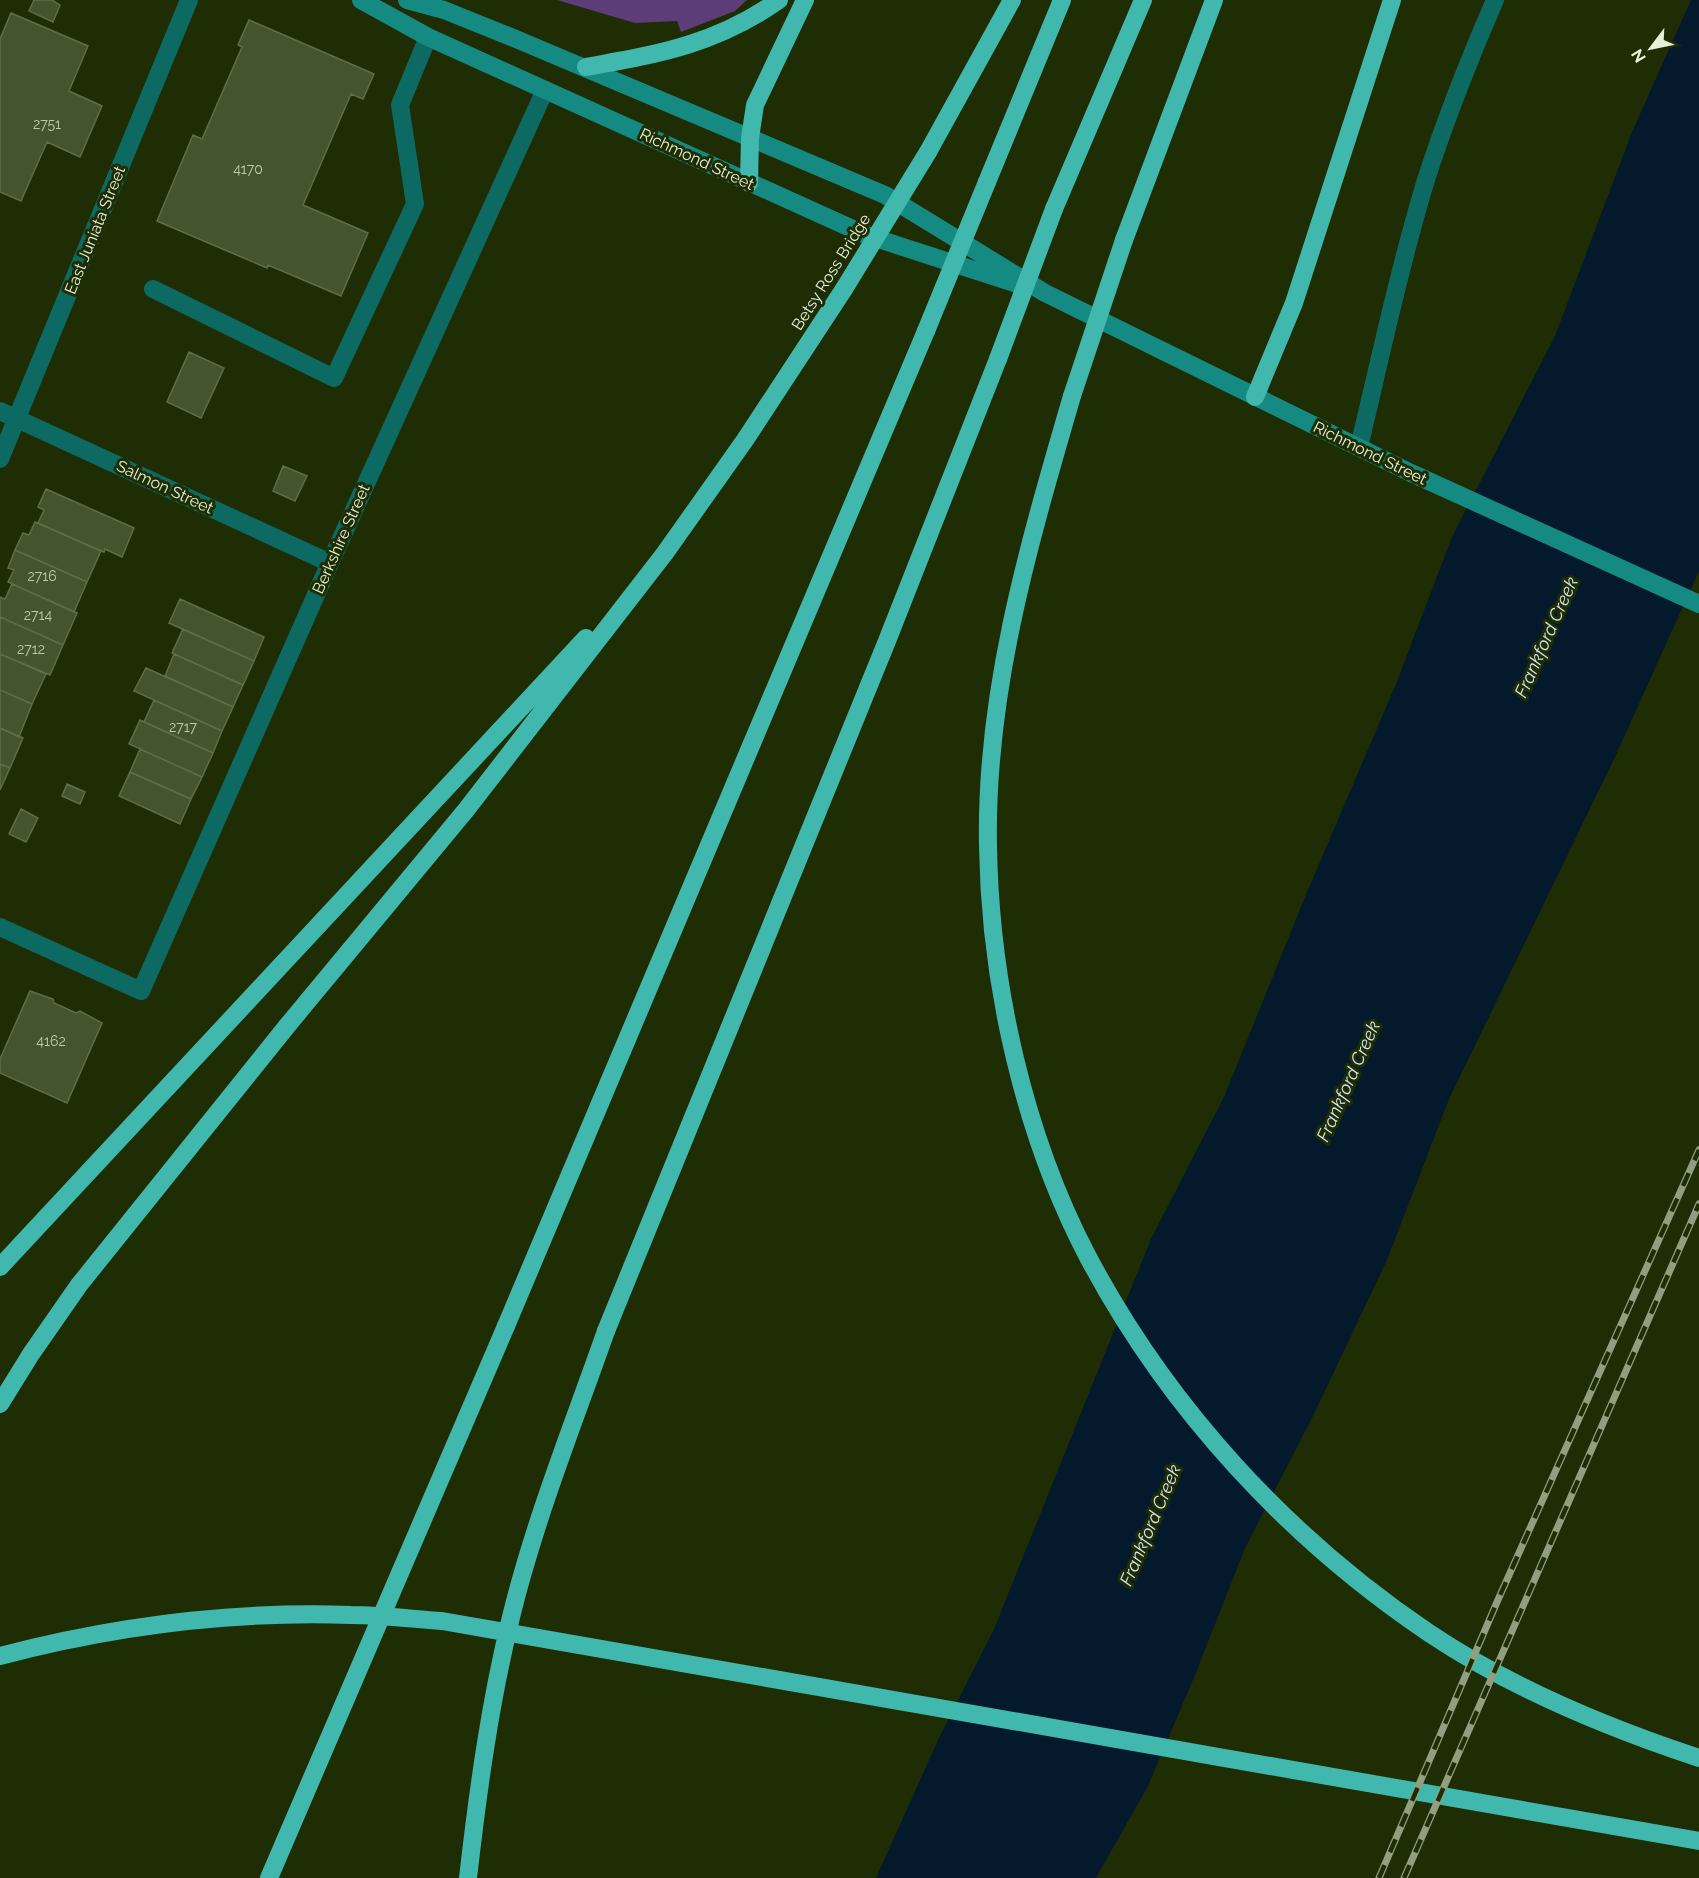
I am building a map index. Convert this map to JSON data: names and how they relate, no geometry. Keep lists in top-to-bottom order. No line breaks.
{"streets":{"highway":["Betsy Ross Bridge"],"main road":["Richmond Street"],"street":["East Juniata Street","Salmon Street","Berkshire Street"]},"crossings":[["Richmond Street","Berkshire Street"],["East Juniata Street","Salmon Street"],["Salmon Street","Berkshire Street"]],"water":["Frankford Creek"],"house_numbers":["2751","4170","2716","2714","2712","2717","4162"],"north":"bottom left"}
